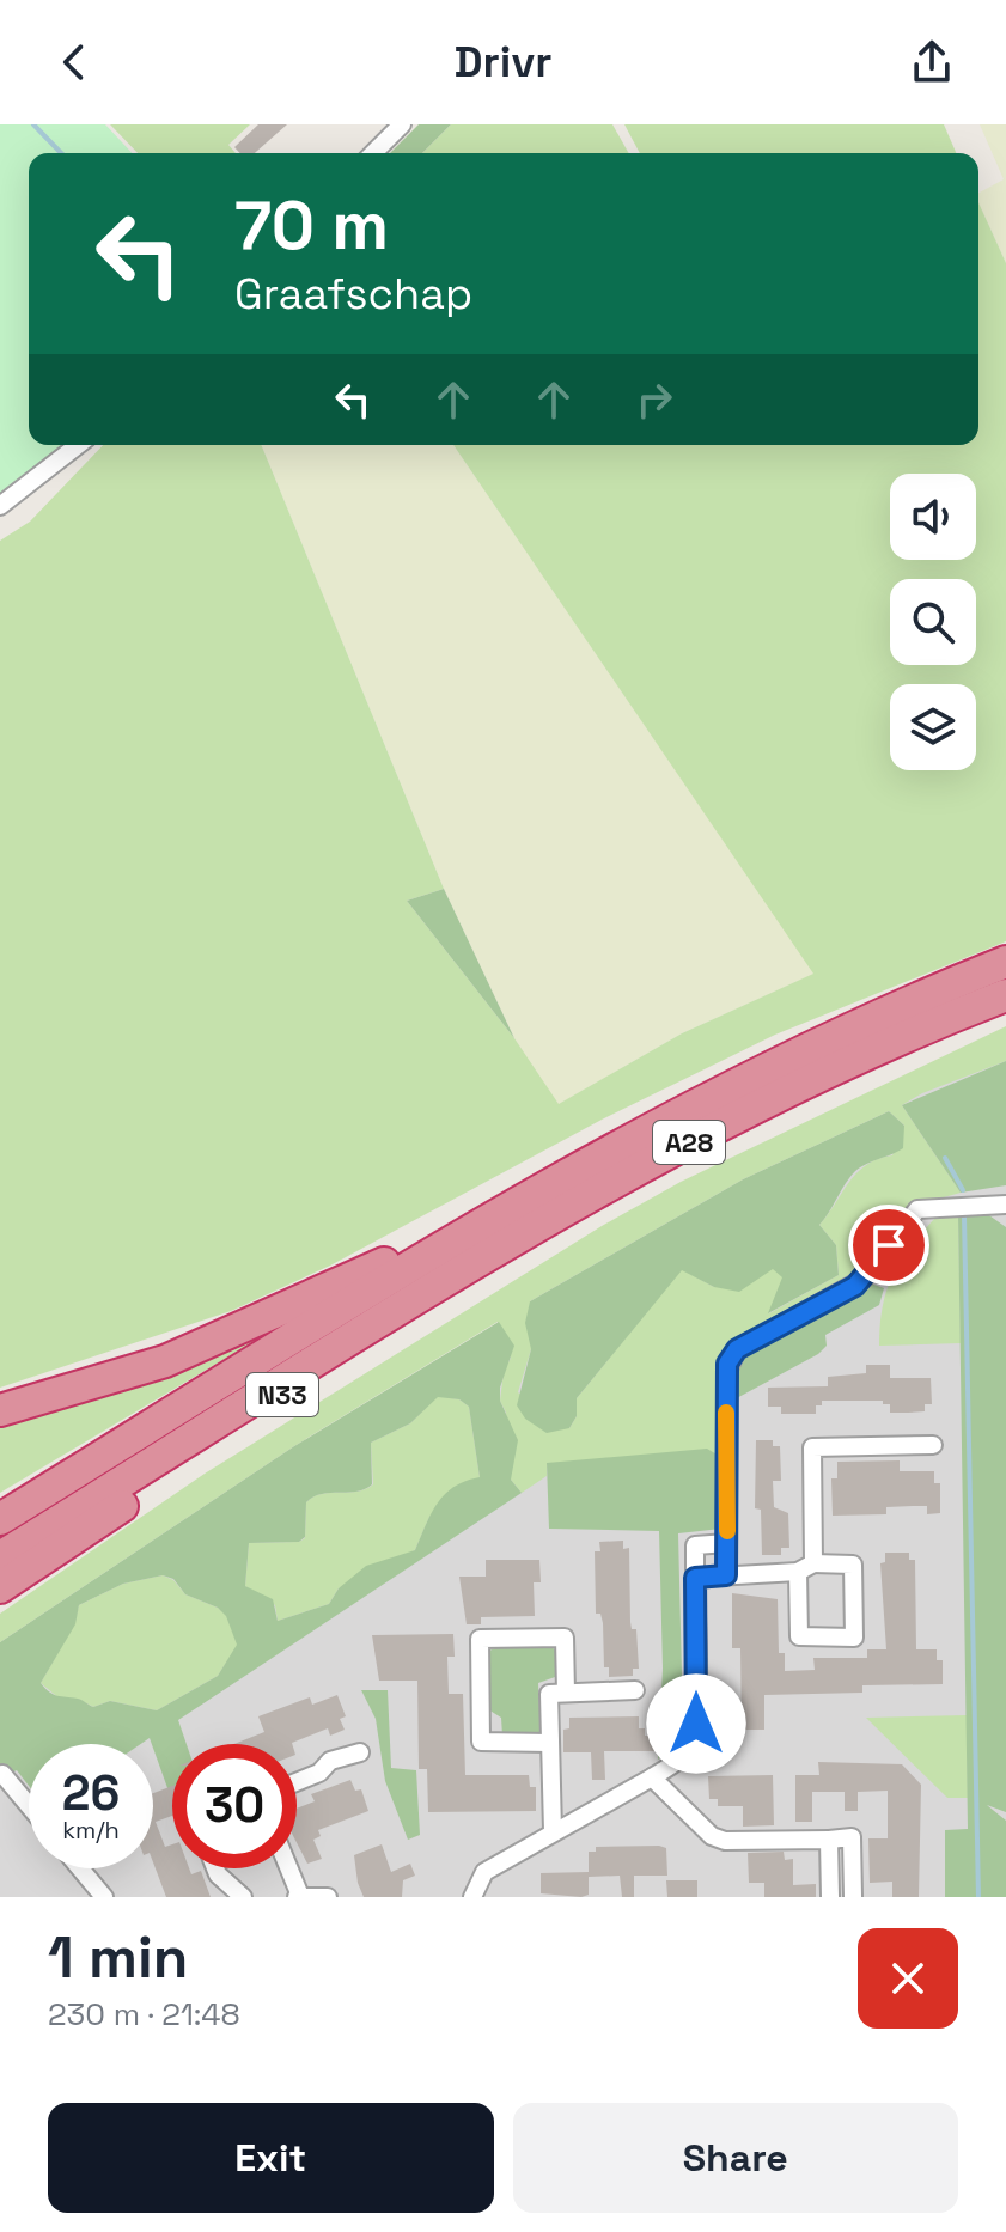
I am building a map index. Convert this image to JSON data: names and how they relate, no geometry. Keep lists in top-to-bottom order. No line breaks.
{"streets":{"highway":["A28","N33"]},"crossings":[["A28","N33"]],"page":{"header":"Drivr","turn":["70 m","Graafschap"],"speed":"26 km/h","limit":"30","heading":["1 min","230 m · 21:48"],"buttons":["Exit","Share"]}}
